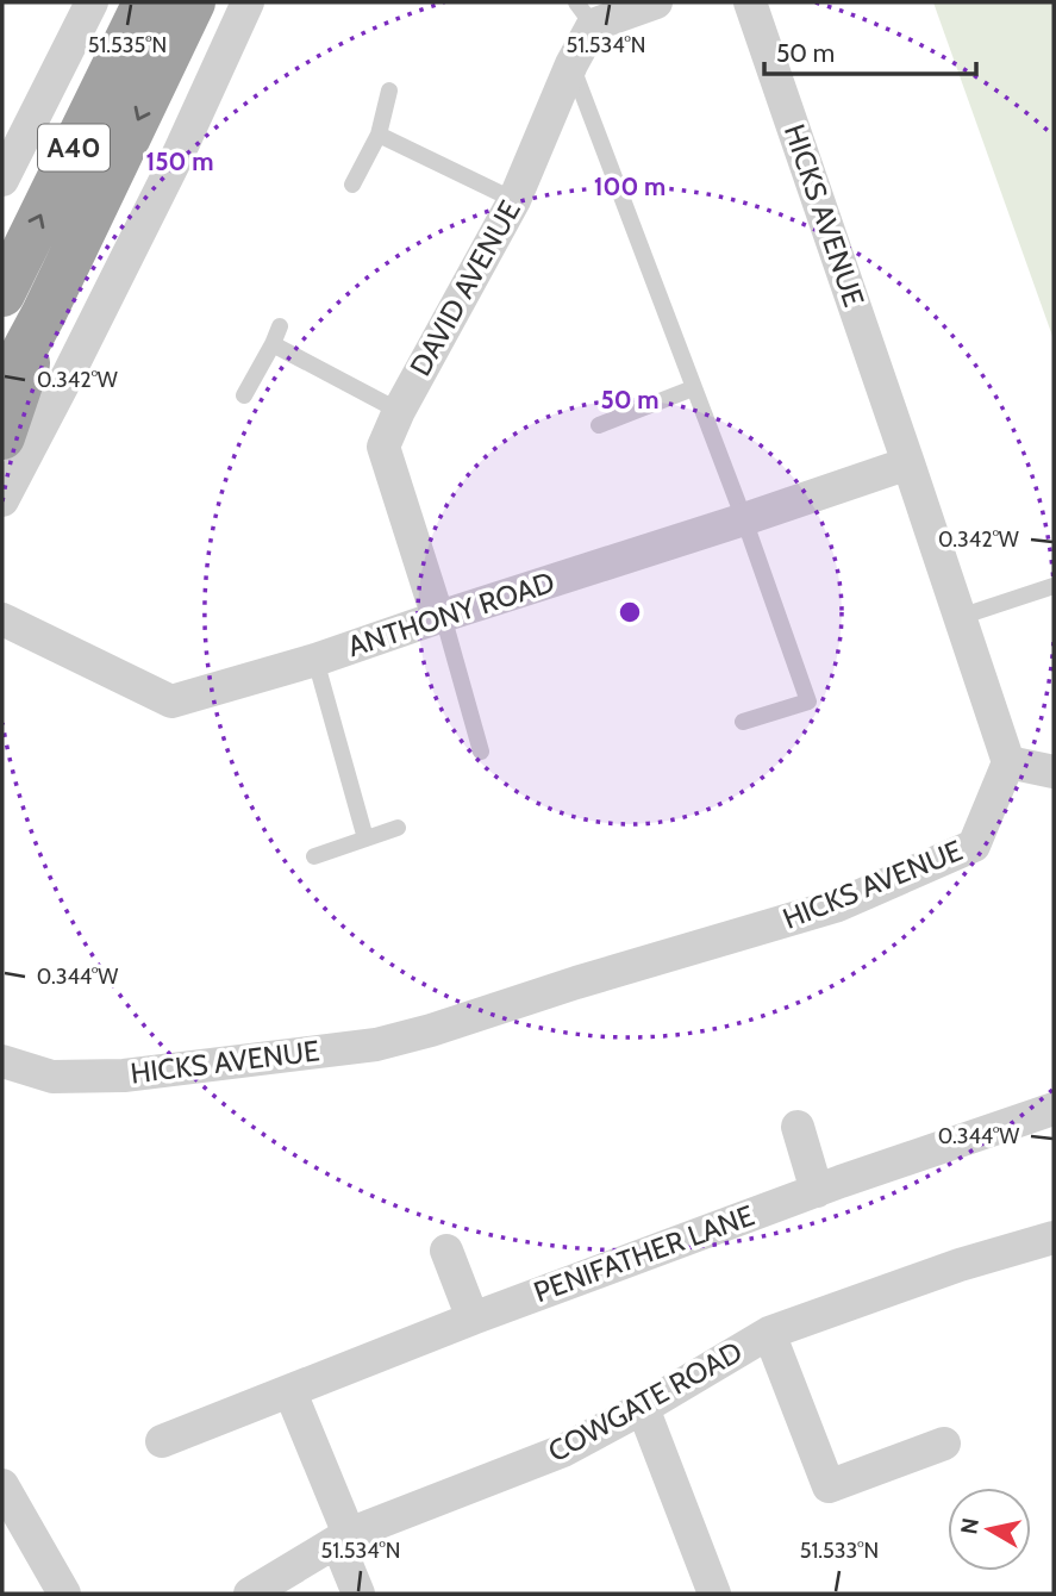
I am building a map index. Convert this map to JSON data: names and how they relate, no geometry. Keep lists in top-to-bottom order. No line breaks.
{"streets":{"highway":["A40"],"street":["HICKS AVENUE","DAVID AVENUE","ANTHONY ROAD","PENIFATHER LANE","COWGATE ROAD"]},"crossings":[["HICKS AVENUE","ANTHONY ROAD"],["DAVID AVENUE","ANTHONY ROAD"]],"scale_bar":"50 m","north":"left","coordinates":["51.535°N","51.534°N","0.342°W","0.344°W","51.533°N"],"rings":["150 m","100 m","50 m"]}
